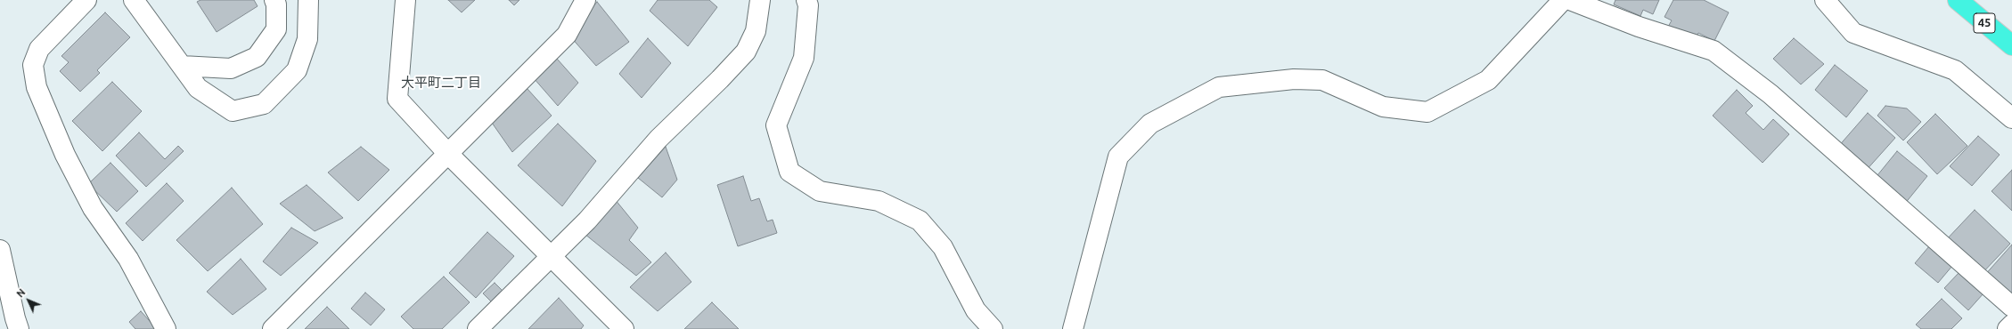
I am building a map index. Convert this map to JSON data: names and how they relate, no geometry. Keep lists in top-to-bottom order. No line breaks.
{"streets":{"highway":["45"]},"districts":["大平町二丁目"],"north":"top left"}
